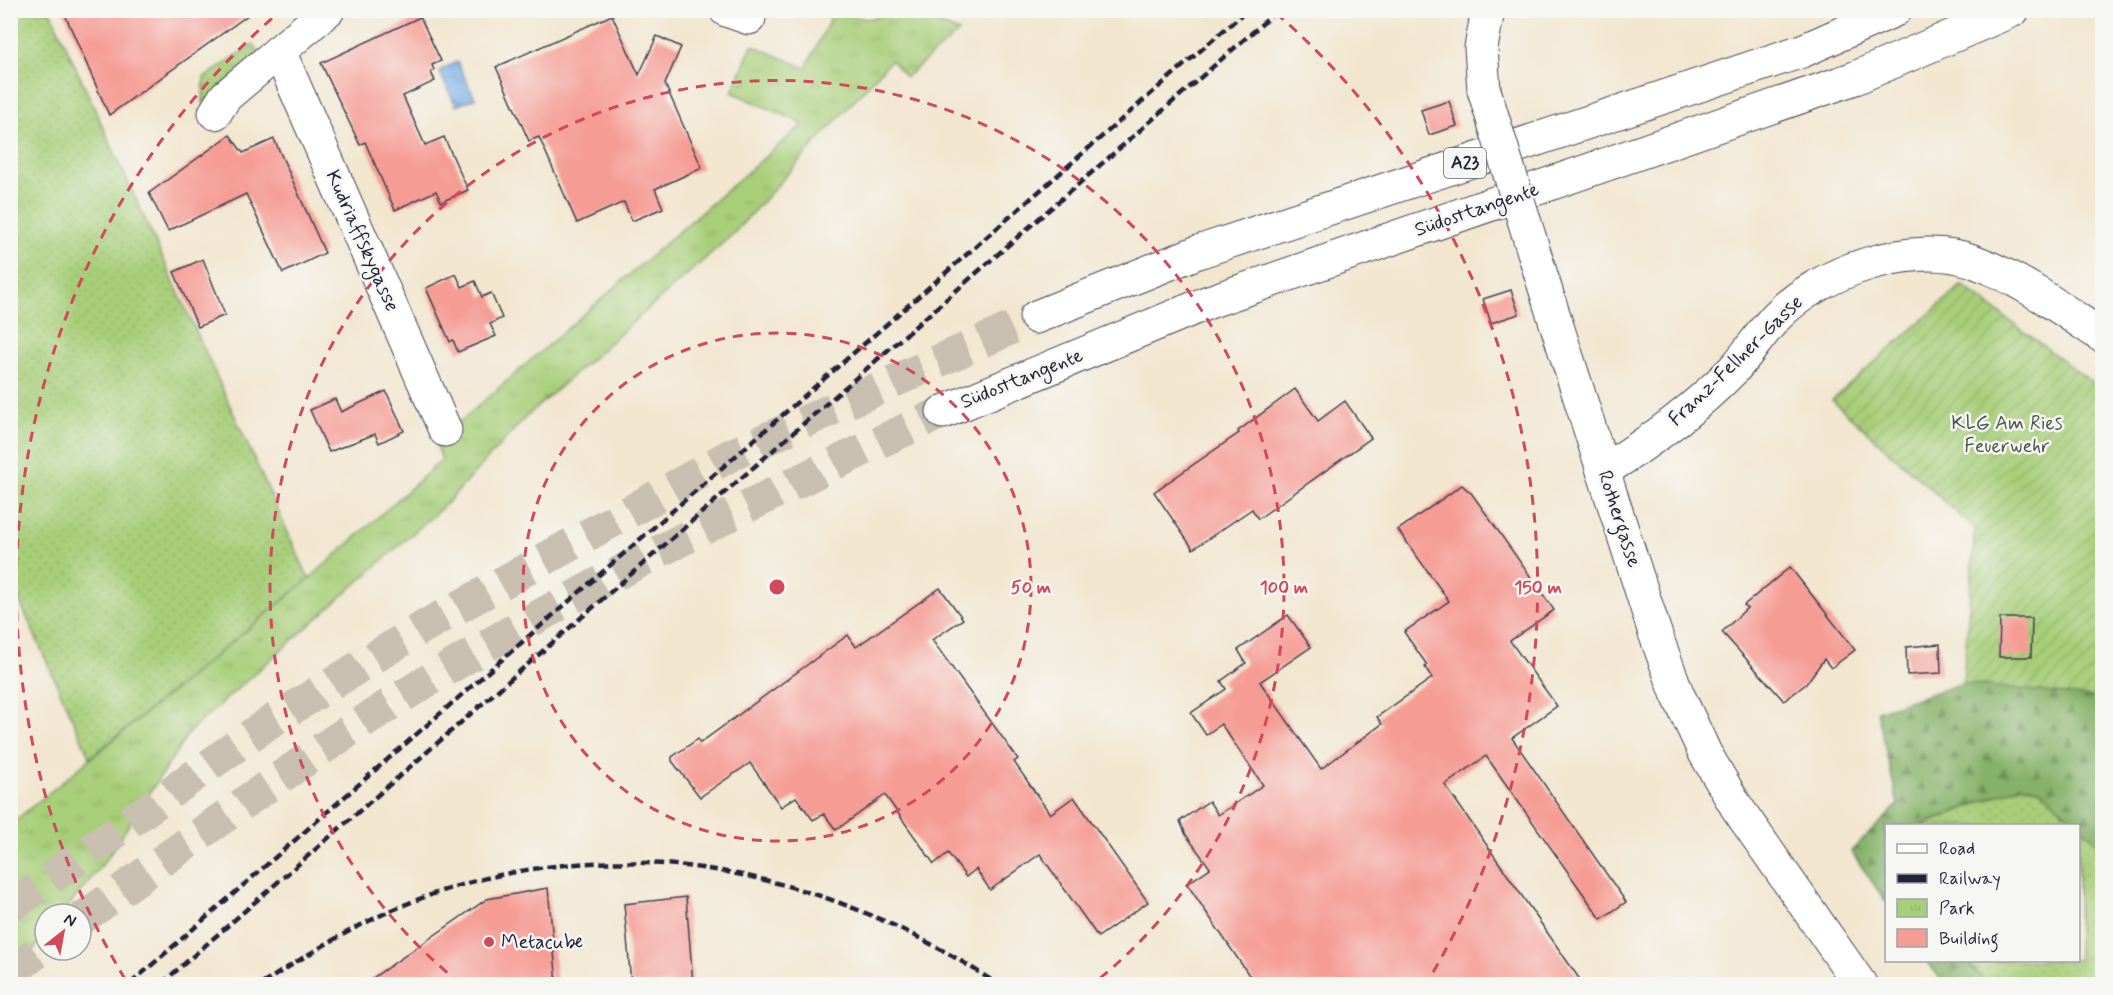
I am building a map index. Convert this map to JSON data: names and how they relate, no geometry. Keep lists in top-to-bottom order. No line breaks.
{"streets":{"main road":["A23","Südosttangente","Kudriaffskygasse","Franz-Fellner-Gasse","Rothergasse"]},"crossings":[["Franz-Fellner-Gasse","Rothergasse"]],"parks":["KLG Am Ries Feuerwehr"],"places":["Metacube"],"legend":["Road","Railway","Park","Building"],"north":"top right","rings":["50 m","100 m","150 m"]}
